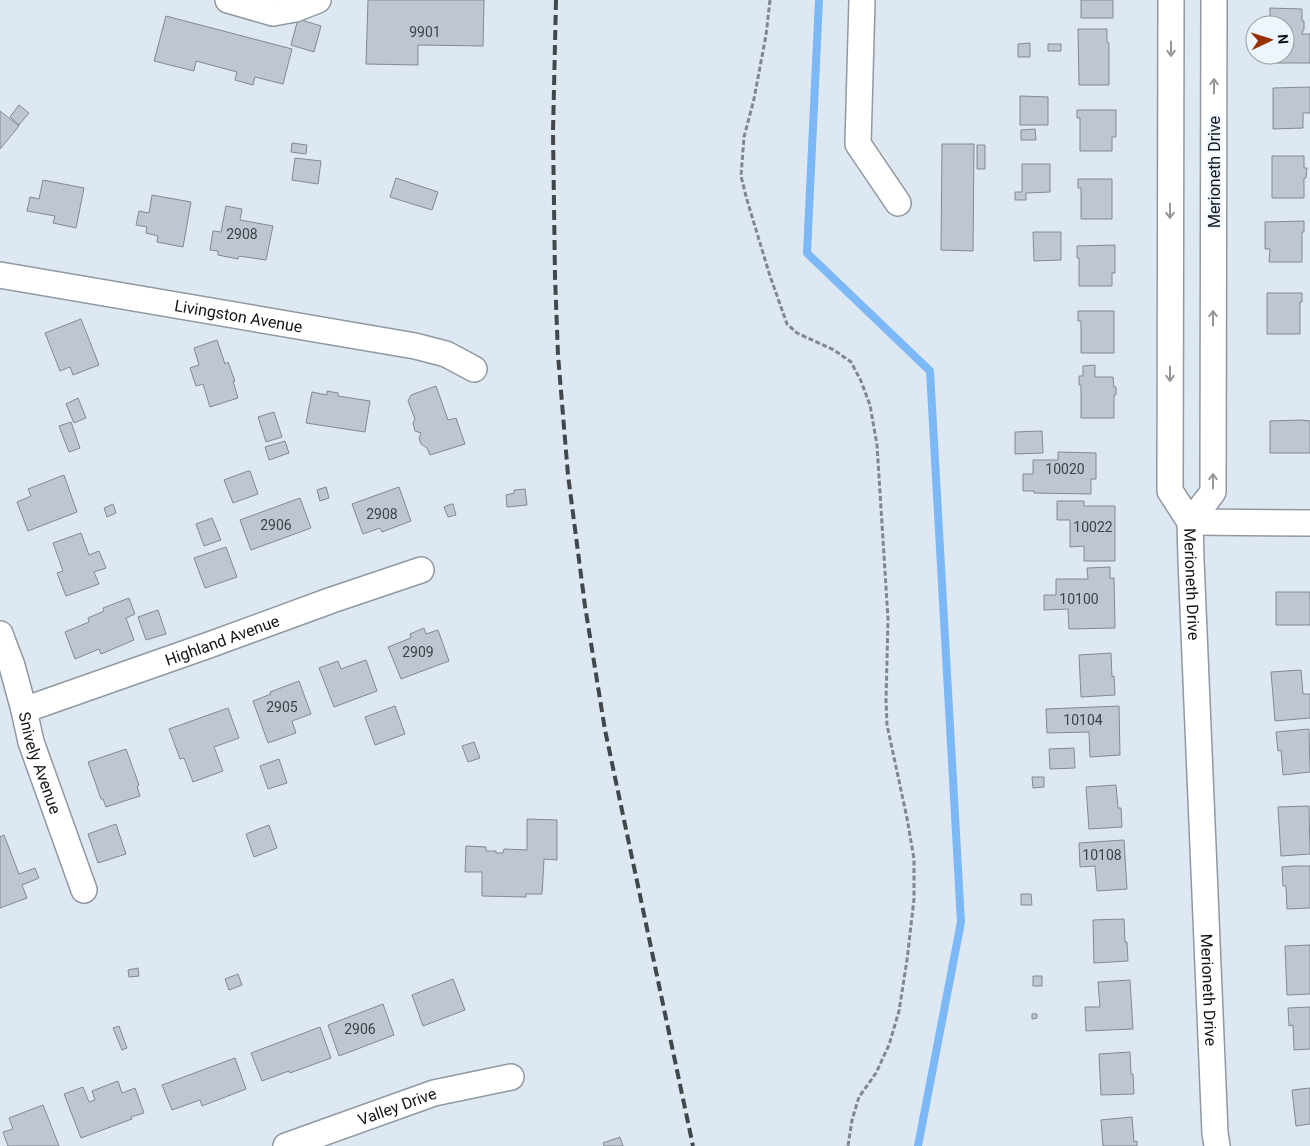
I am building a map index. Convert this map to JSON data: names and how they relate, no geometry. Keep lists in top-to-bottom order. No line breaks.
{"streets":{"street":["Merioneth Drive","Livingston Avenue","Highland Avenue","Snively Avenue","Valley Drive"]},"crossings":[["Highland Avenue","Snively Avenue"]],"house_numbers":["9901","2908","10020","2908","2906","10022","10100","2909","2905","10104","10108","2906"],"north":"right"}
